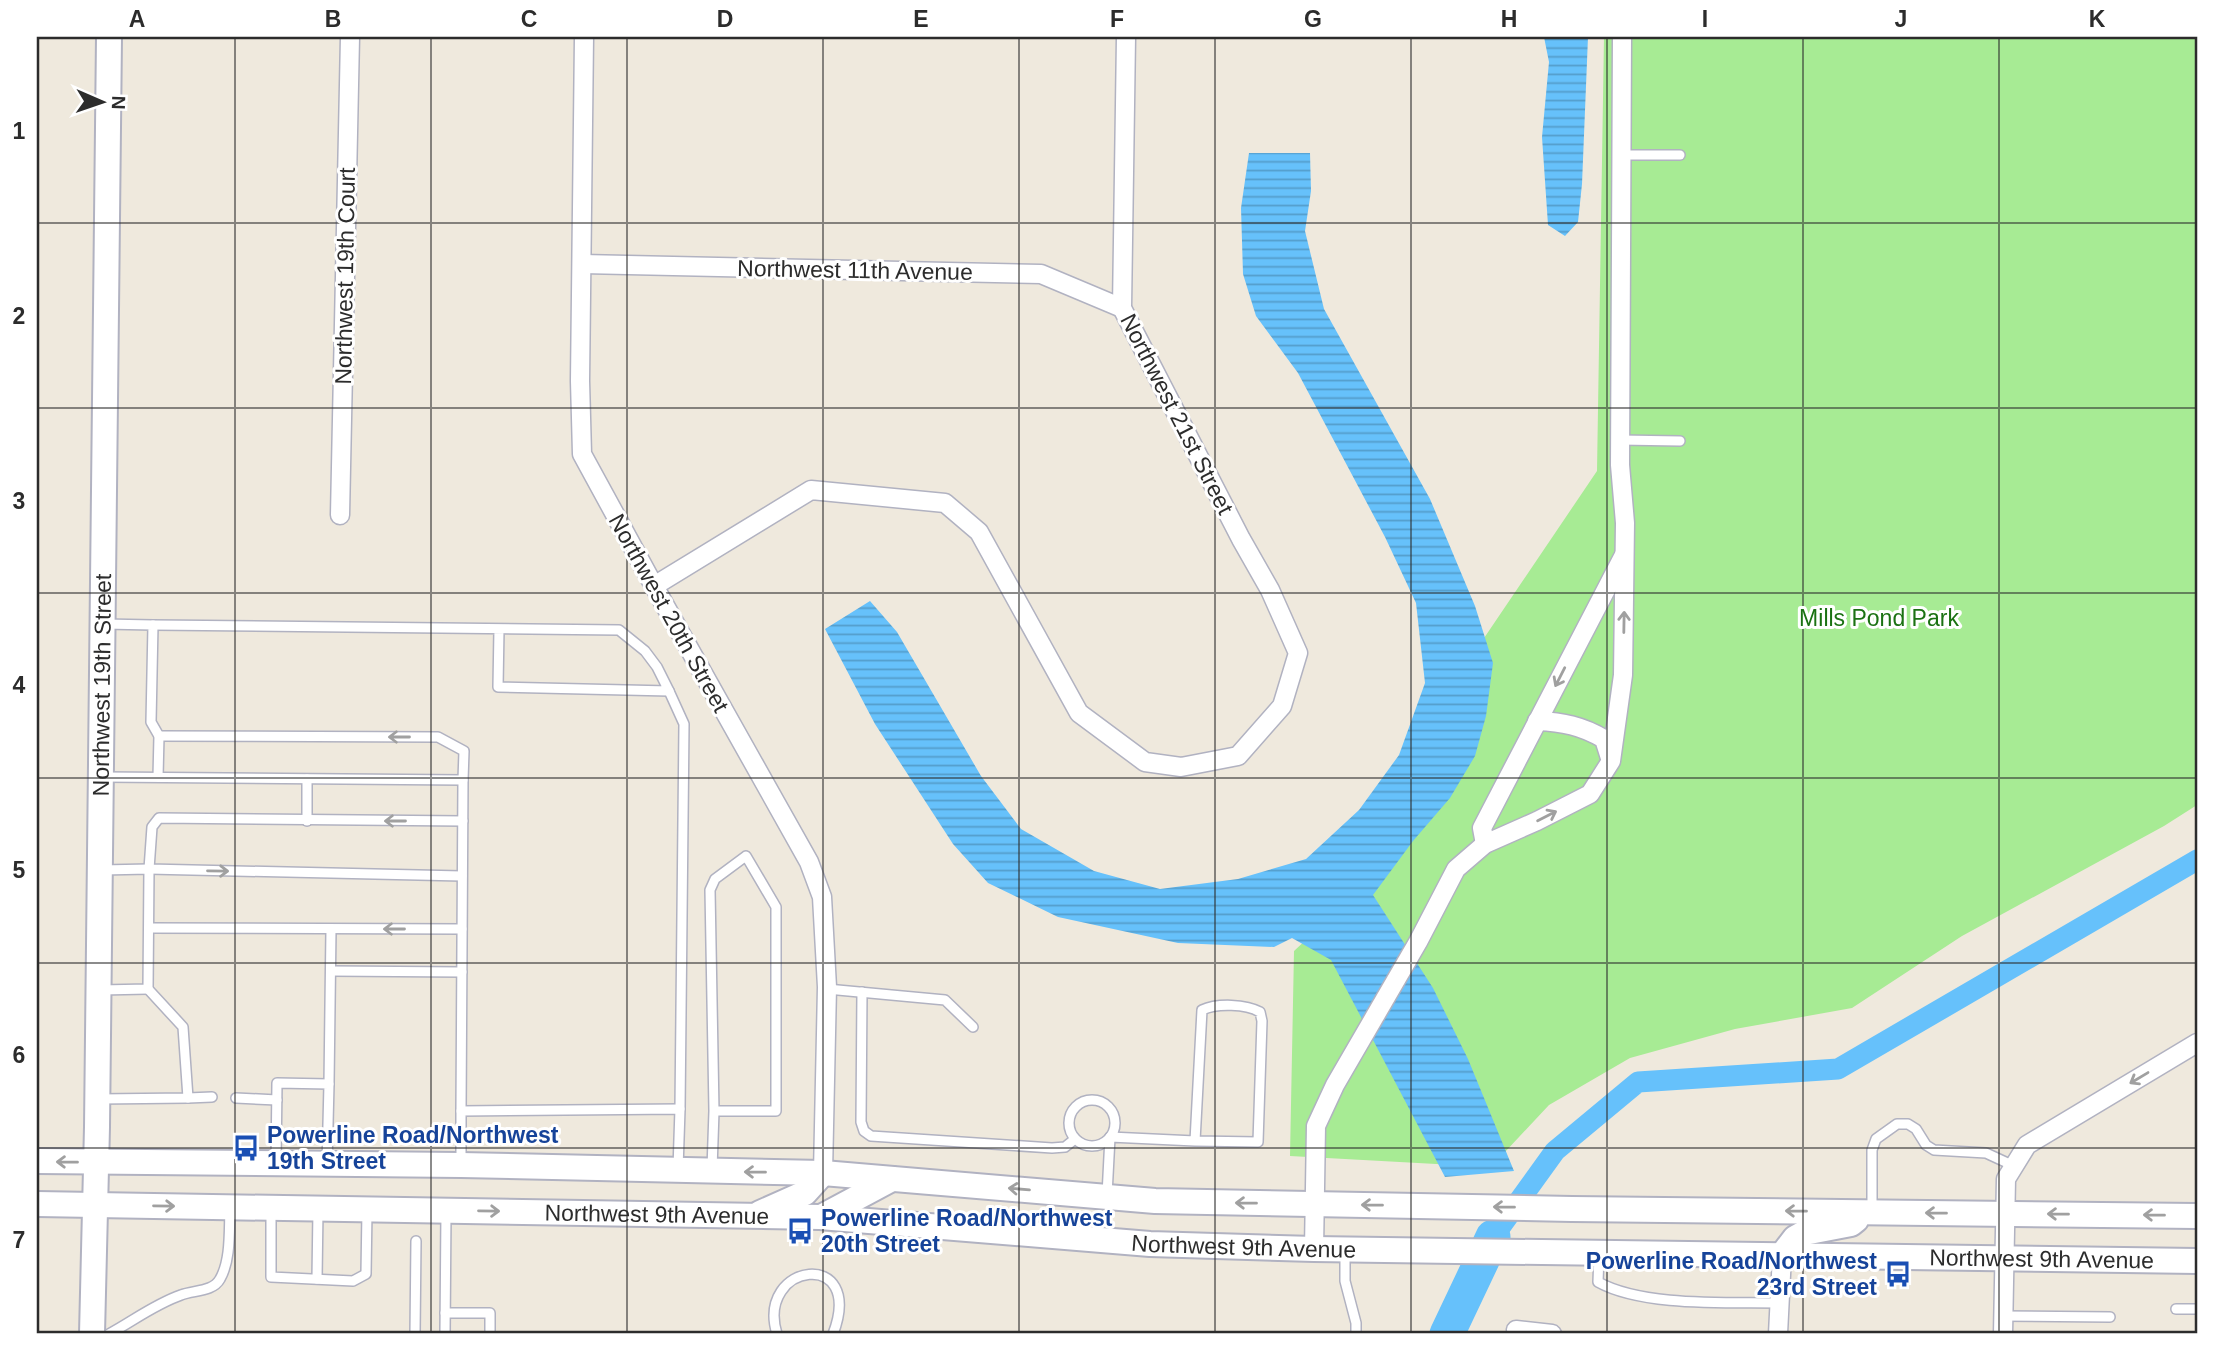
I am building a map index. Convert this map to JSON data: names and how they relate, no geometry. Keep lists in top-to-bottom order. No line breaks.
{"streets":{"main road":["Northwest 19th Street","Northwest 9th Avenue"],"street":["Northwest 11th Avenue","Northwest 19th Court","Northwest 21st Street","Northwest 20th Street"]},"crossings":[["Northwest 11th Avenue","Northwest 21st Street"],["Northwest 11th Avenue","Northwest 20th Street"],["Northwest 21st Street","Northwest 20th Street"],["Northwest 20th Street","Northwest 9th Avenue"],["Northwest 19th Street","Northwest 9th Avenue"]],"parks":["Mills Pond Park"],"places":{"bus stop":["Powerline Road/Northwest 19th Street","Powerline Road/Northwest 20th Street","Powerline Road/Northwest 23rd Street"]},"north":"right","grid":{"columns":["A","B","C","D","E","F","G","H","I","J","K"],"rows":["1","2","3","4","5","6","7"]}}
